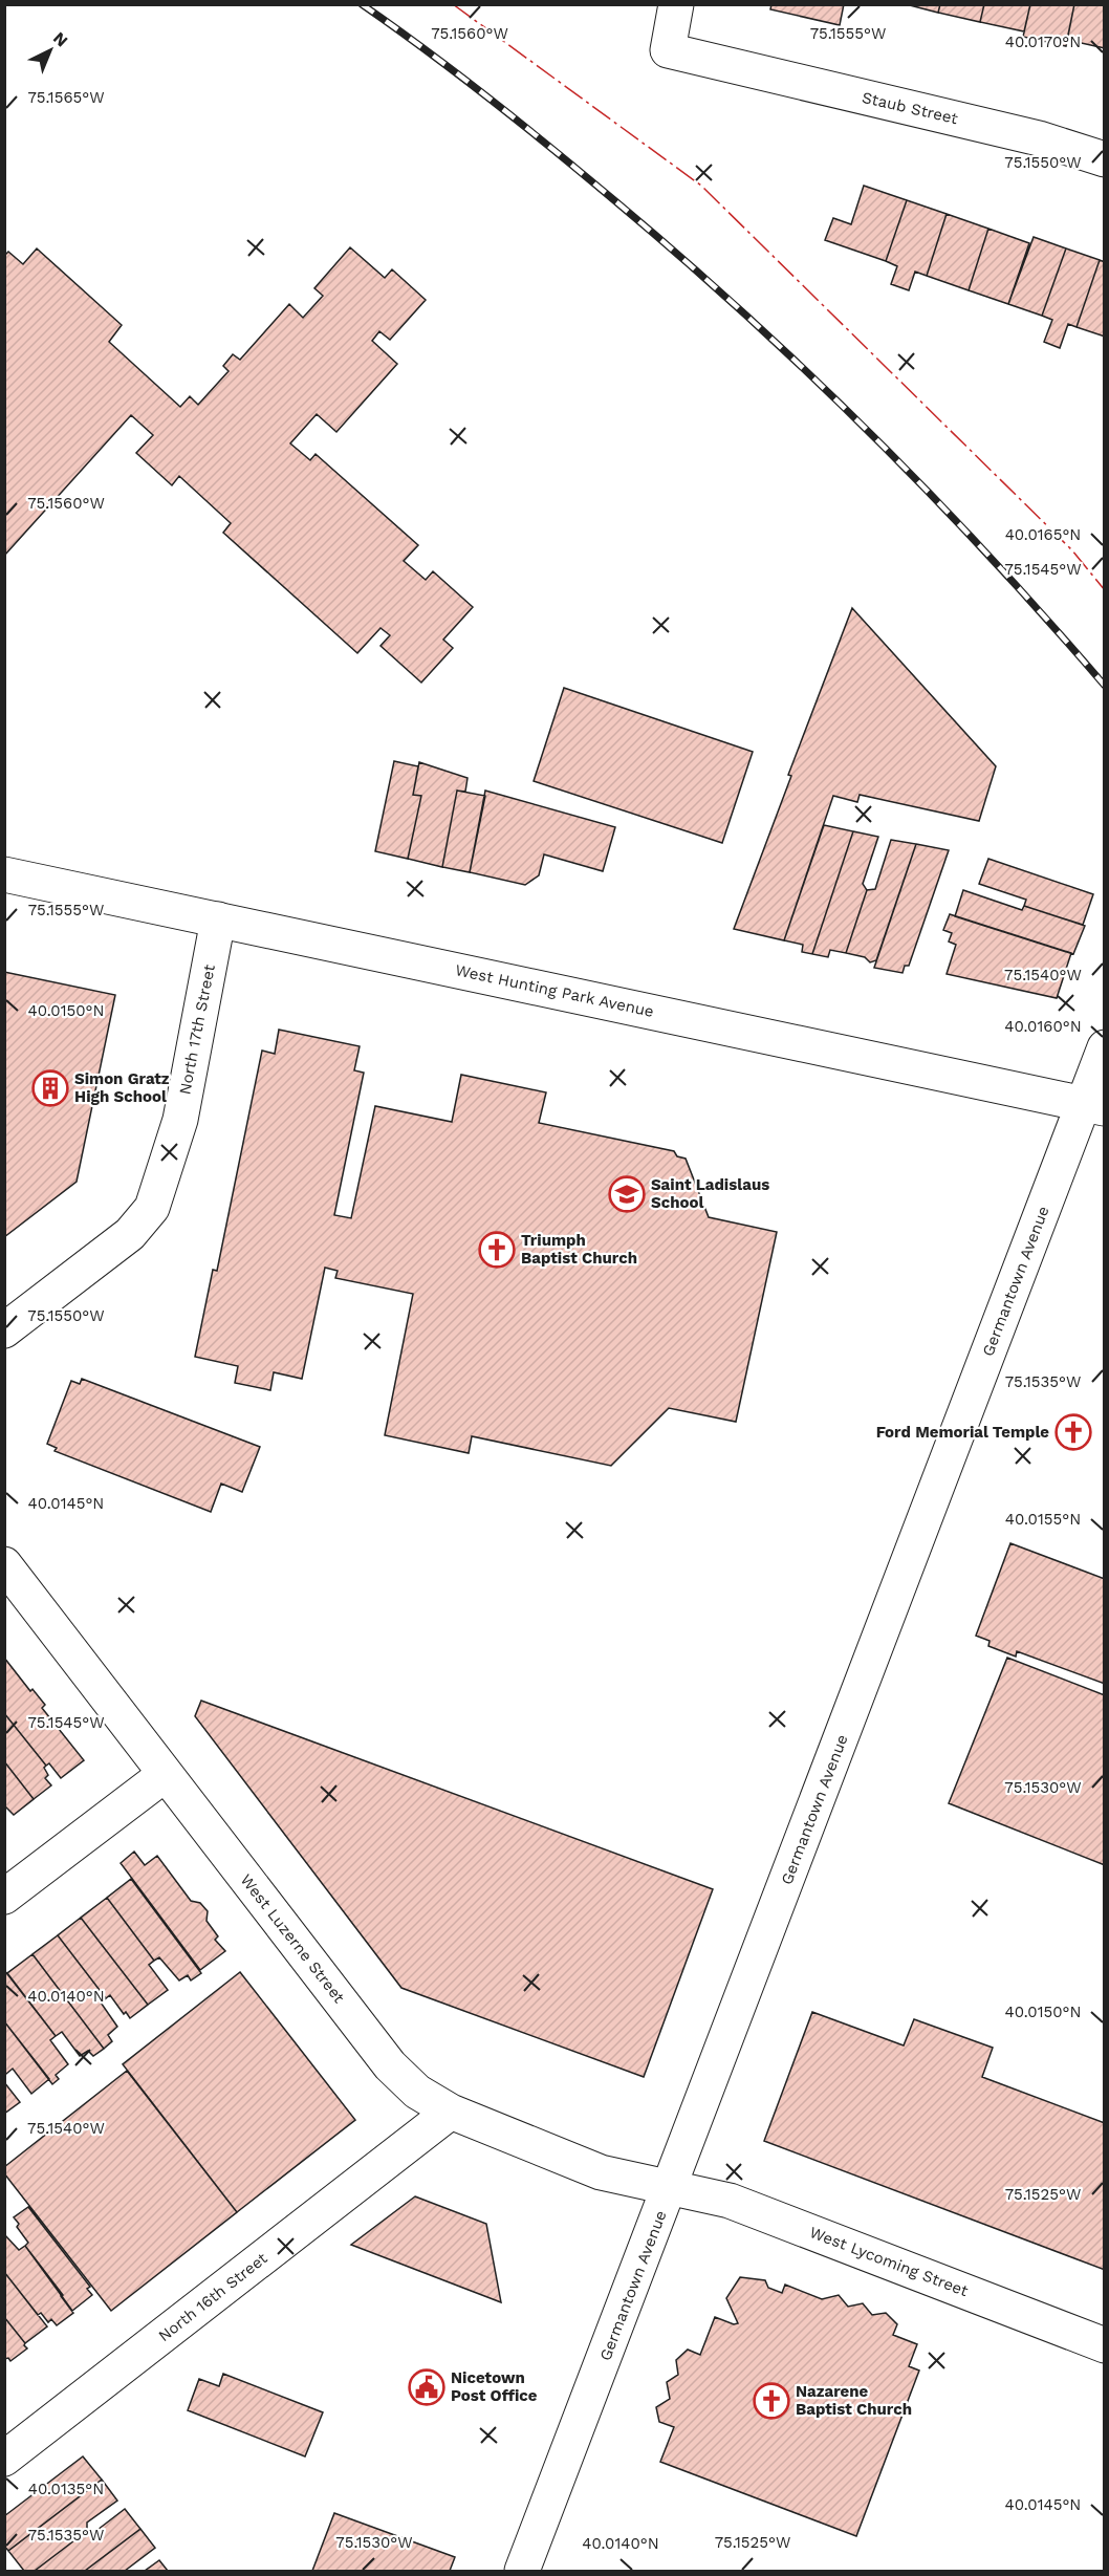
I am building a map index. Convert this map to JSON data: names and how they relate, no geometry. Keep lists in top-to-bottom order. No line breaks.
{"streets":{"street":["Staub Street","West Hunting Park Avenue","North 17th Street","Germantown Avenue","West Luzerne Street","West Lycoming Street","North 16th Street"]},"crossings":[["West Hunting Park Avenue","North 17th Street"],["West Hunting Park Avenue","Germantown Avenue"],["Germantown Avenue","West Luzerne Street"],["Germantown Avenue","West Lycoming Street"],["West Luzerne Street","West Lycoming Street"],["West Luzerne Street","North 16th Street"]],"places":{"building":["Simon Gratz High School"],"school or university":["Saint Ladislaus School"],"church":["Triumph Baptist Church","Ford Memorial Temple","Nazarene Baptist Church"],"public building":["Nicetown Post Office"]},"north":"top right","coordinates":["75.1560°W","75.1555°W","40.0170°N","75.1565°W","75.1550°W","40.0165°N","75.1545°W","75.1540°W","40.0150°N","40.0160°N","75.1535°W","40.0145°N","40.0155°N","75.1530°W","40.0140°N","75.1525°W","40.0135°N"]}
